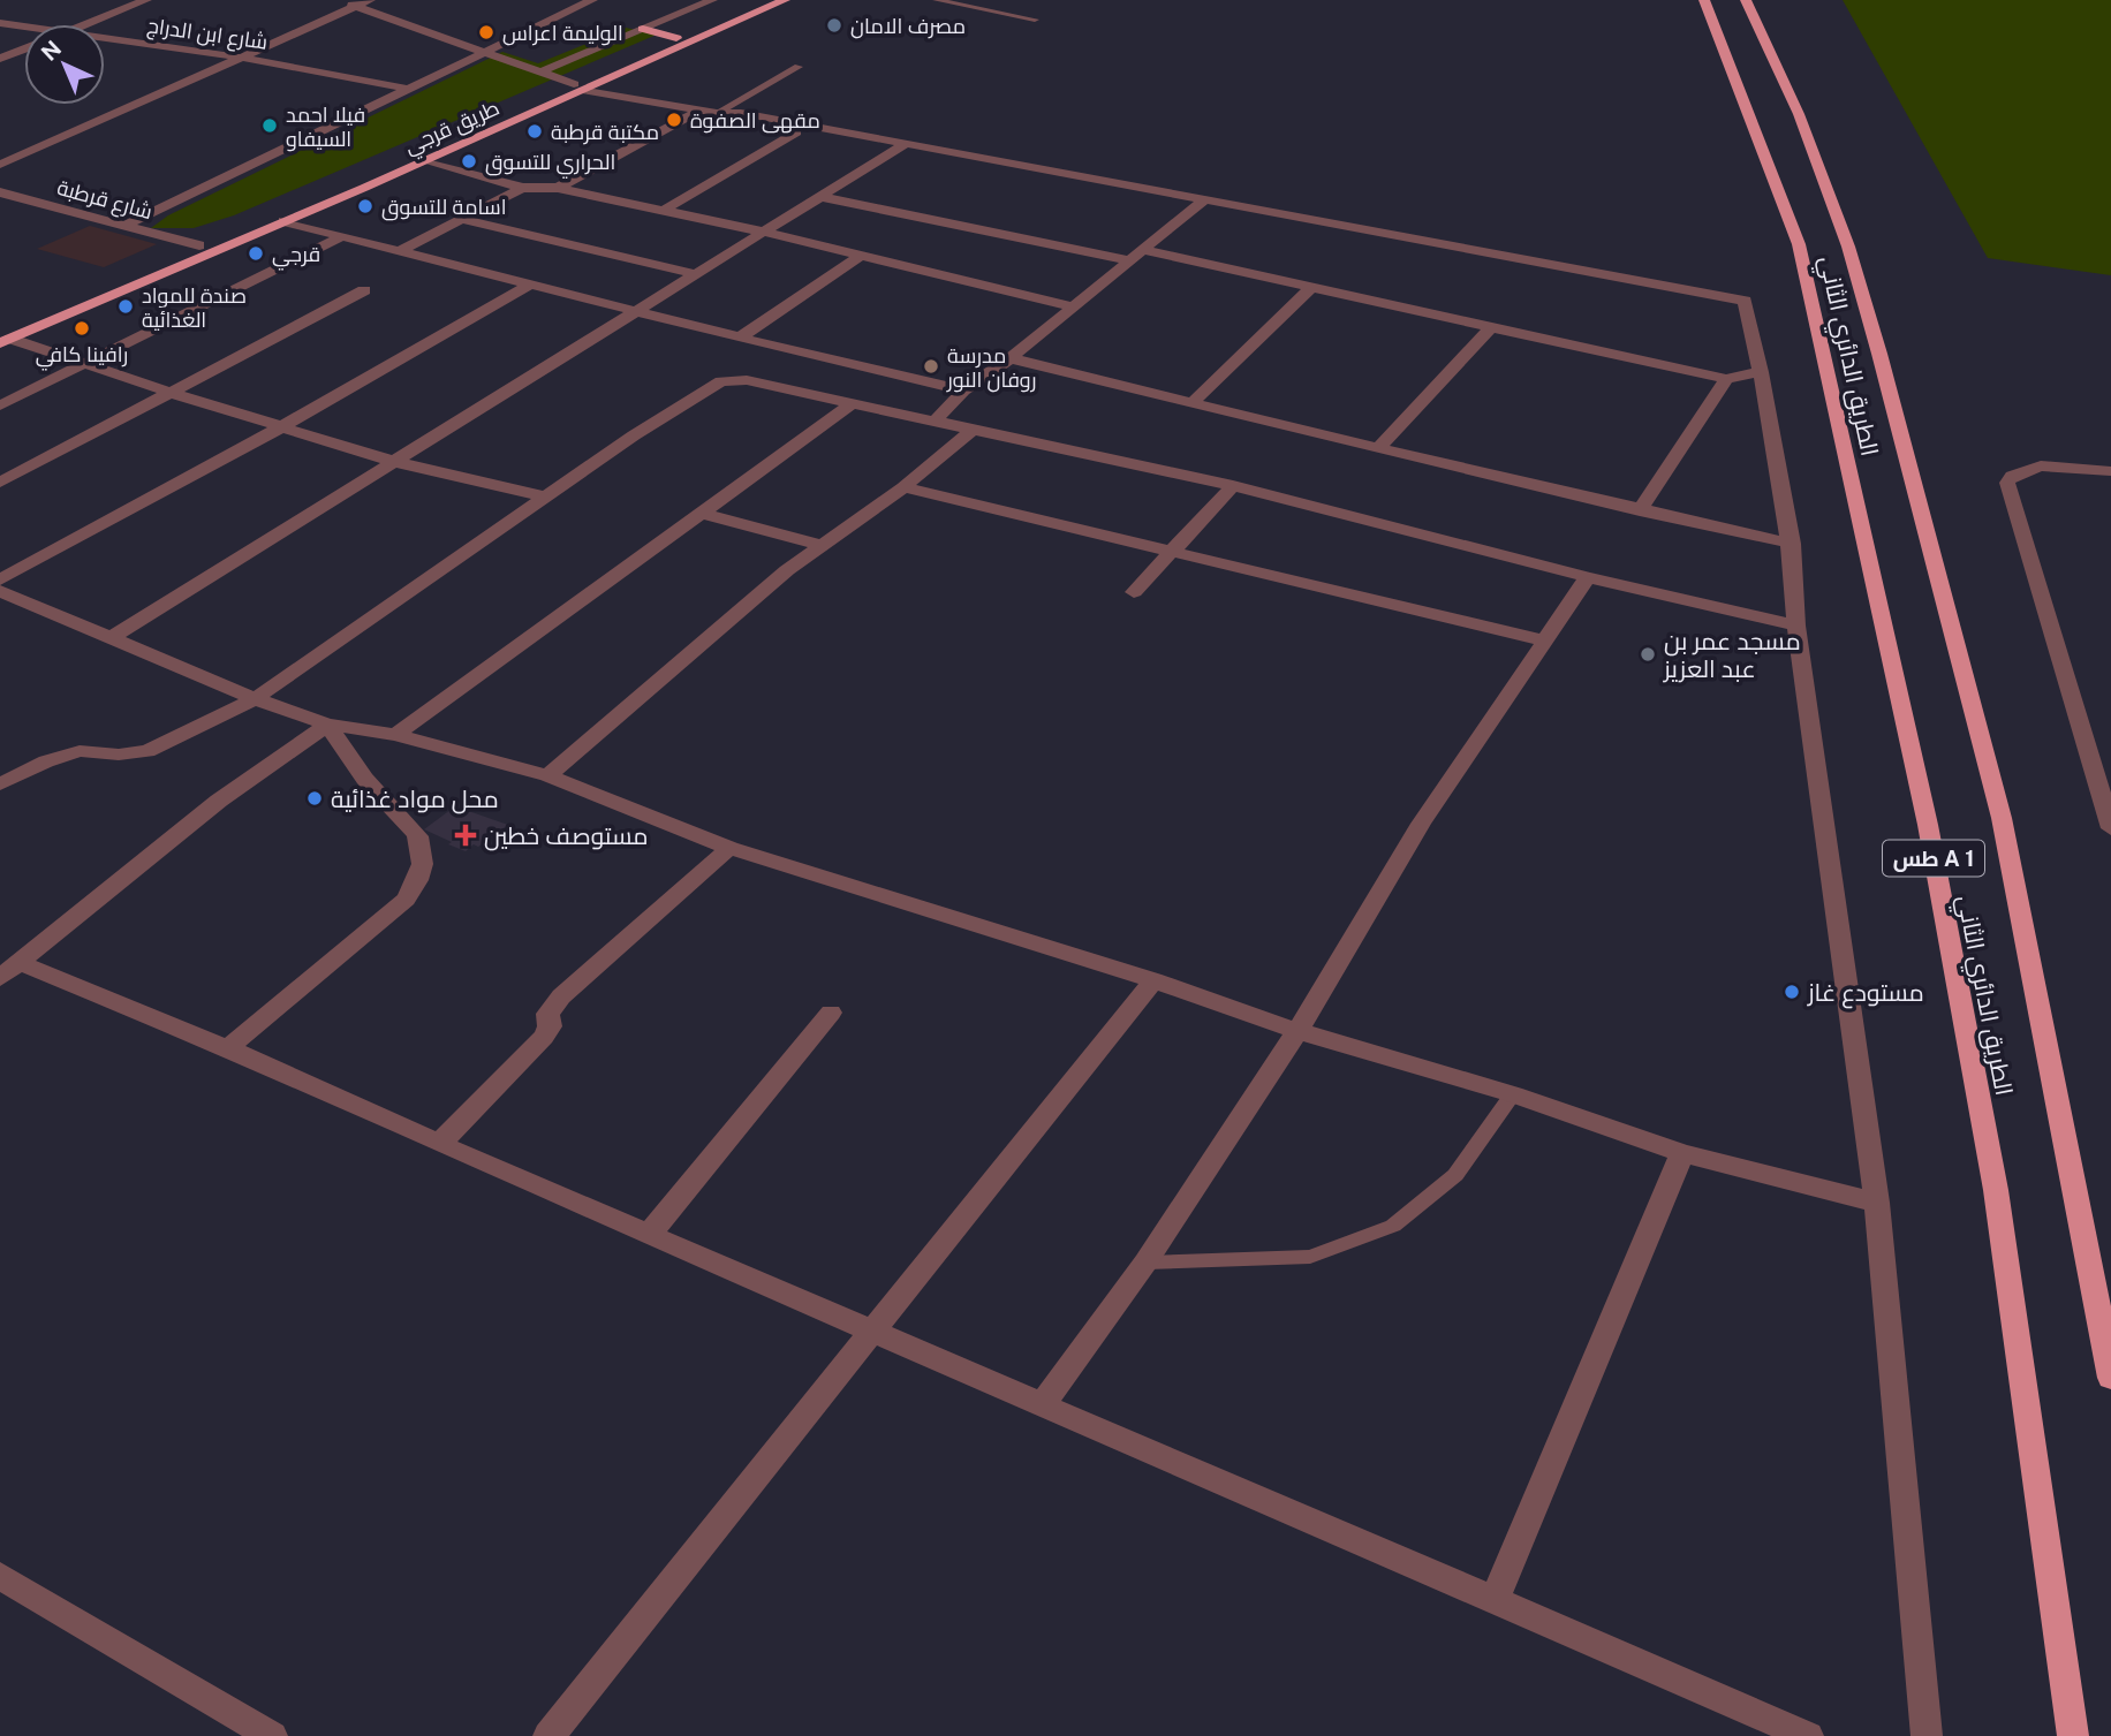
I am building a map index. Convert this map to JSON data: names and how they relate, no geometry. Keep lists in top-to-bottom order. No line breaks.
{"streets":{"highway":["طريق قرجي","الطريق الدائري الثاني","طس A 1"],"street":["شارع ابن الدراج","شارع قرطبة"]},"crossings":[["طريق قرجي","شارع قرطبة"]],"places":{"other":["مصرف الامان","الوليمة اعراس","مقهى الصفوة","فيلا احمد السيفاو","مكتبة قرطبة","الحراري للتسوق","اسامة للتسوق","قرجي","صندة للمواد الغذائية","رافينا كافي","مدرسة روفان النور","مسجد عمر بن عبد العزيز","محل مواد غذائية","مستودع غاز"],"health":["مستوصف خطين"]},"north":"top left"}
